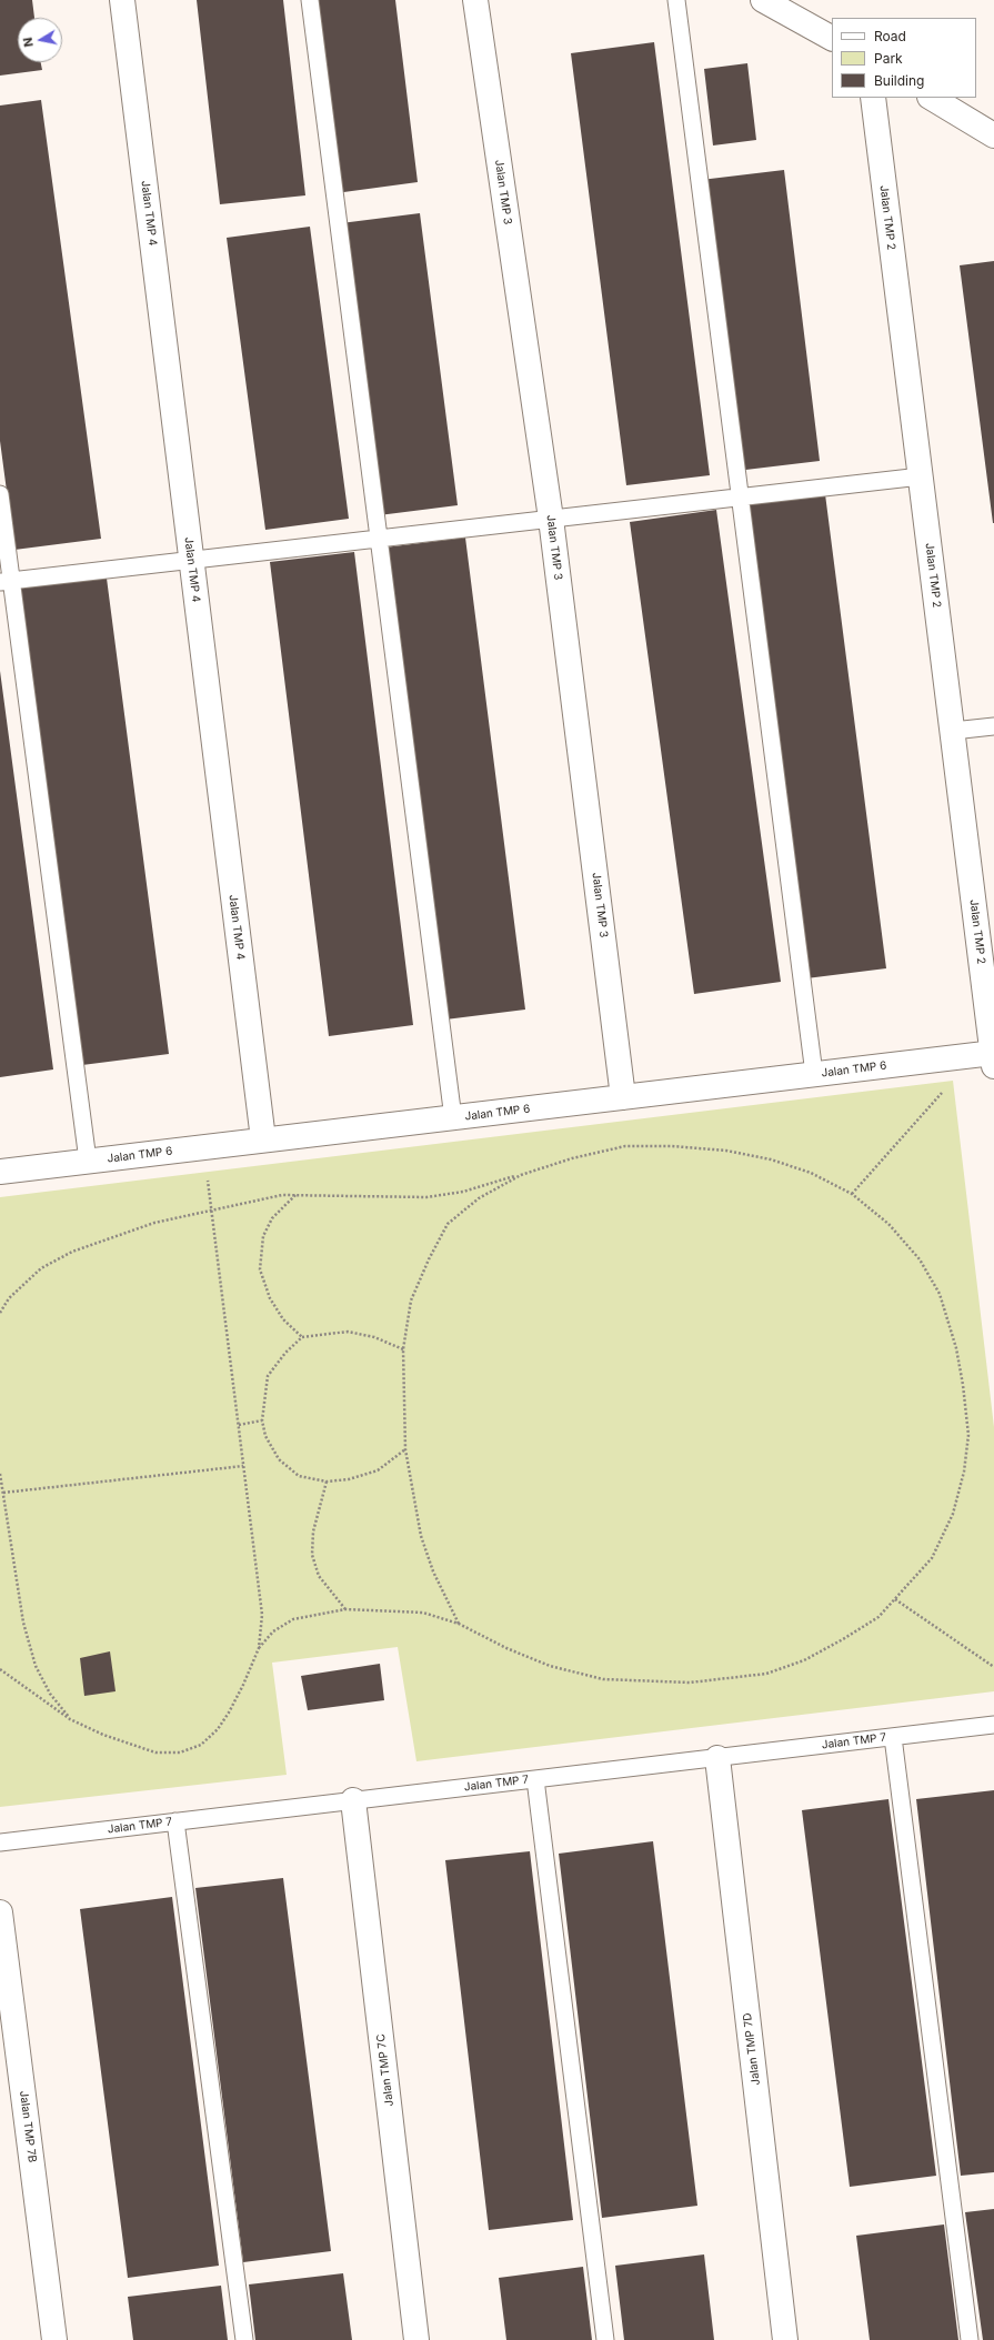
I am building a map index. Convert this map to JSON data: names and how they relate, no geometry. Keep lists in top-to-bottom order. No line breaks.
{"streets":{"street":["Jalan TMP 3","Jalan TMP 4","Jalan TMP 2","Jalan TMP 6","Jalan TMP 7D","Jalan TMP 7C","Jalan TMP 7B"],"lane":["Jalan TMP 7"]},"crossings":[["Jalan TMP 3","Jalan TMP 6"],["Jalan TMP 4","Jalan TMP 6"],["Jalan TMP 2","Jalan TMP 6"],["Jalan TMP 7","Jalan TMP 7D"],["Jalan TMP 7","Jalan TMP 7C"]],"legend":["Road","Park","Building"],"north":"left"}
